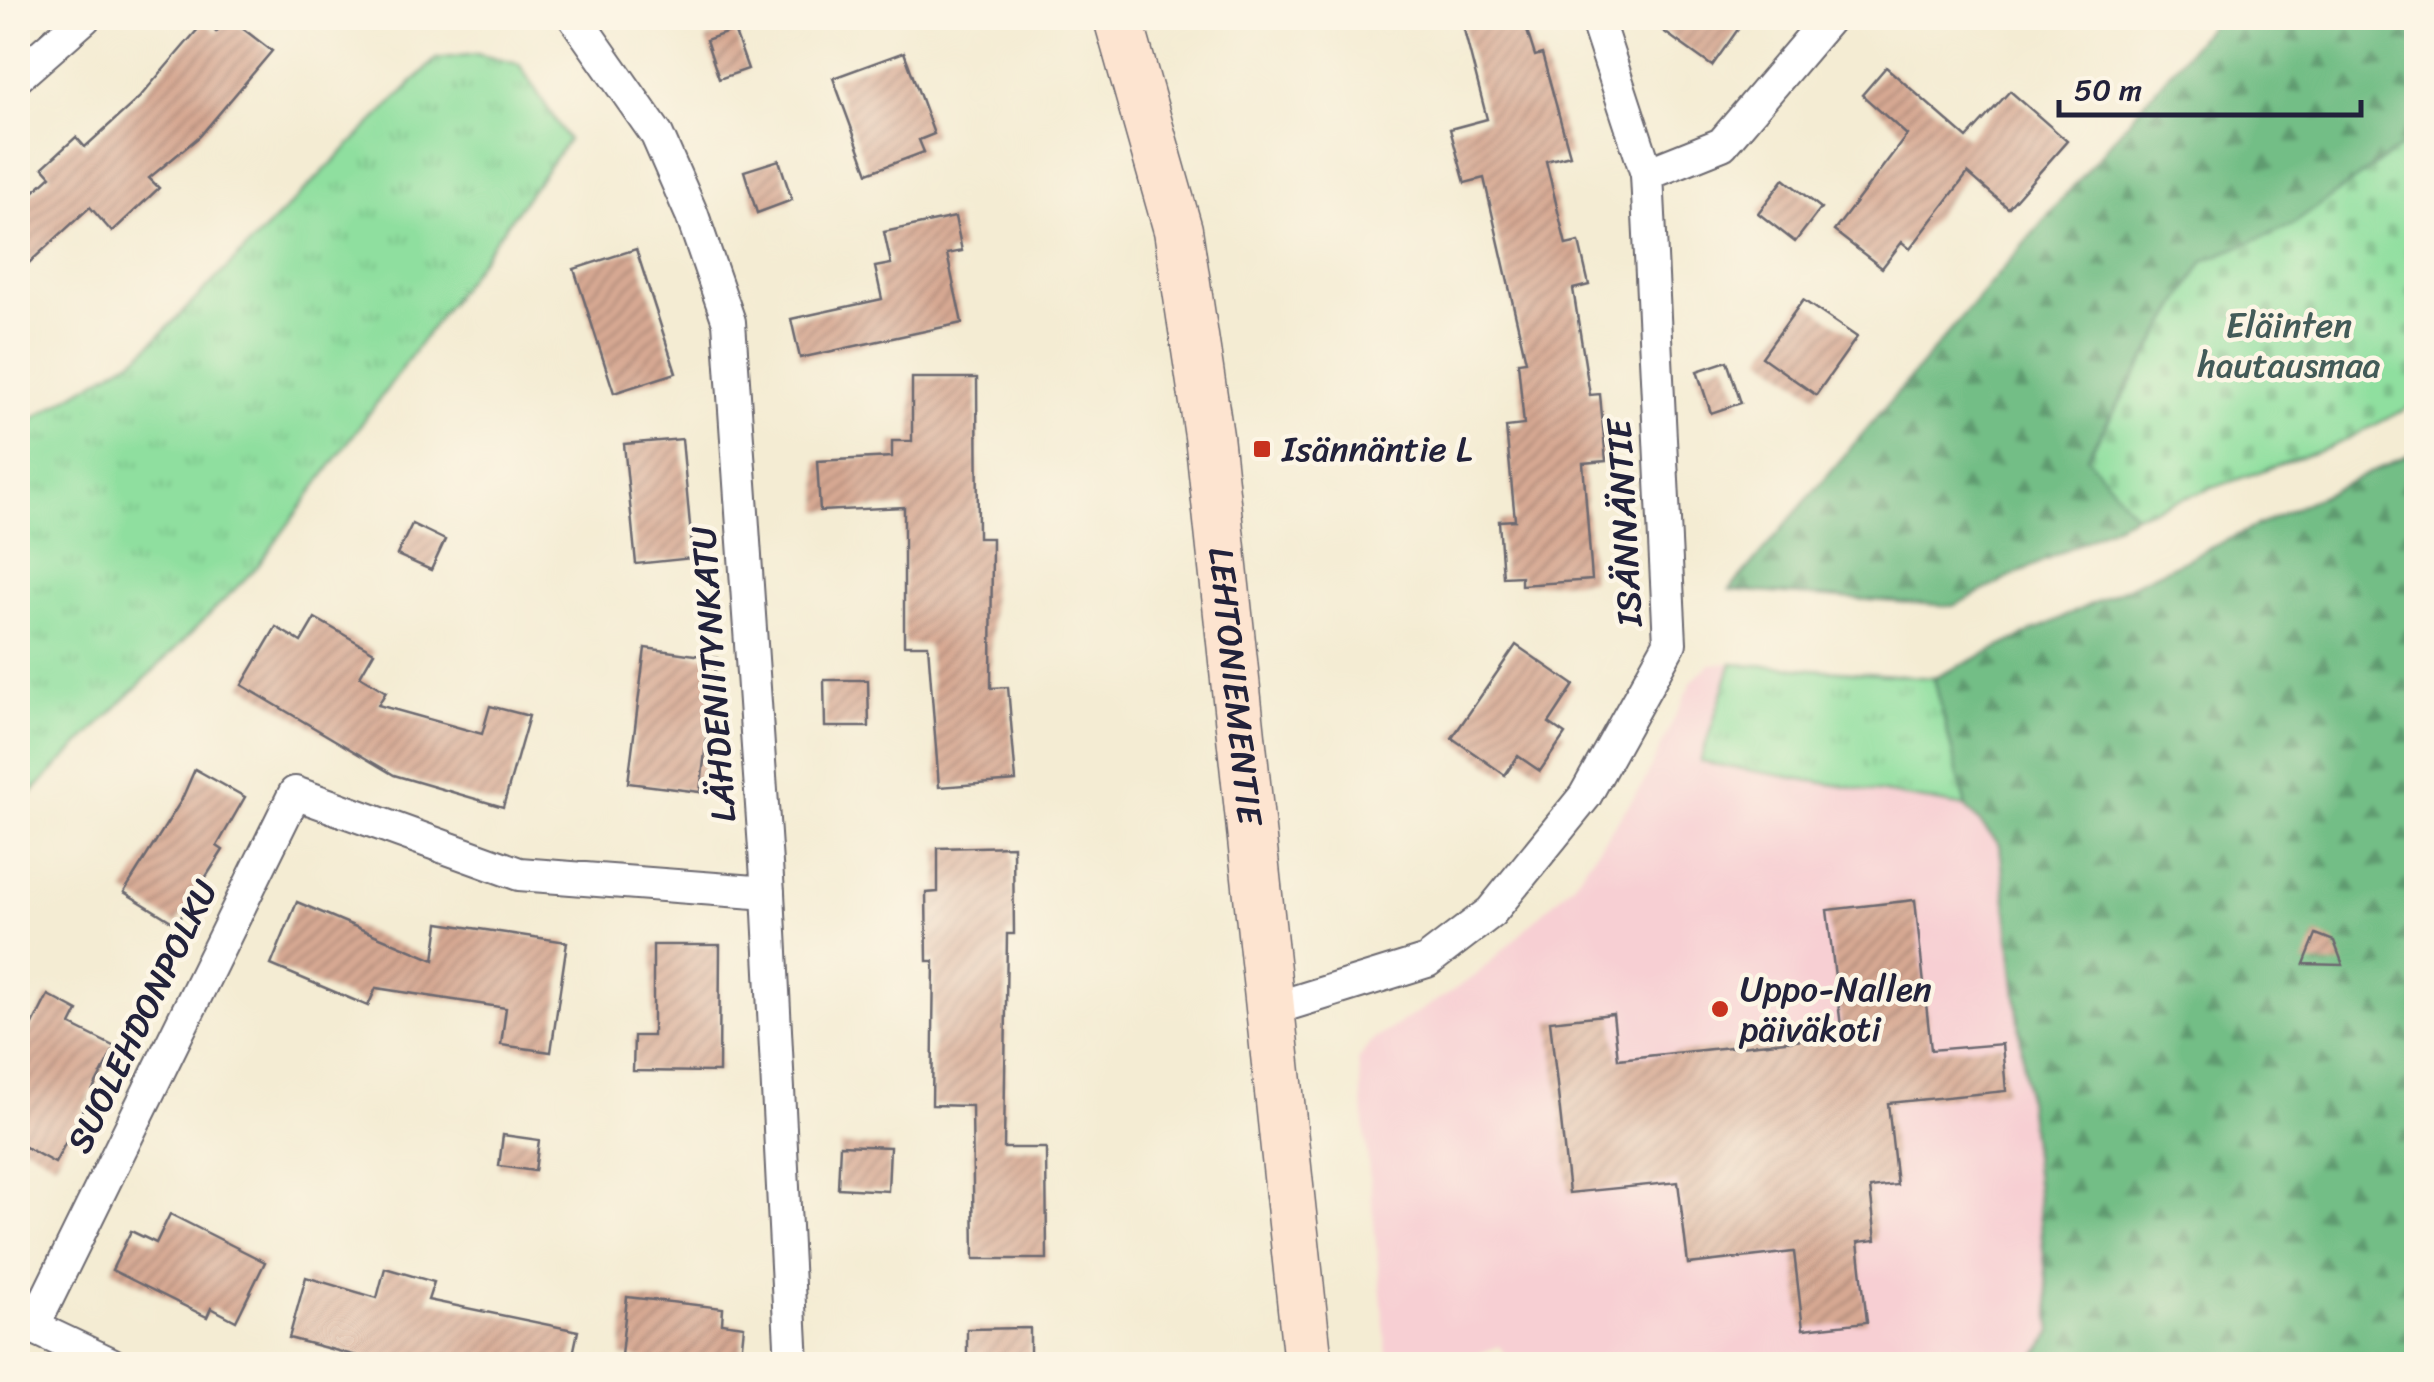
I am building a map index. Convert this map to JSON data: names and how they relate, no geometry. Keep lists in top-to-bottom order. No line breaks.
{"streets":{"main road":["LEHTONIEMENTIE"],"street":["ISÄNNÄNTIE","LÄHDENIITYNKATU","SUOLEHDONPOLKU"]},"crossings":[["ISÄNNÄNTIE","LEHTONIEMENTIE"],["LÄHDENIITYNKATU","SUOLEHDONPOLKU"]],"parks":["Eläinten hautausmaa"],"places":{"transit":["Isännäntie L"],"other":["Uppo-Nallen päiväkoti"]},"scale_bar":"50 m"}
